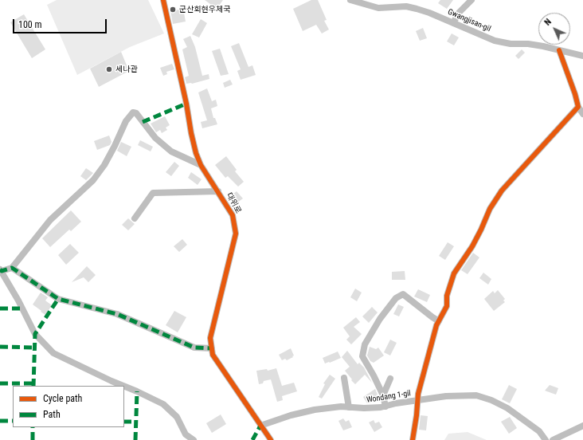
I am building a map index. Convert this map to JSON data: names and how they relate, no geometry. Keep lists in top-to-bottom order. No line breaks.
{"streets":{"street":["Gwangjisan-gil","대위로","Wondang 1-gil"]},"crossings":[["대위로","Wondang 1-gil"]],"places":["군산회현우체국","세나관"],"legend":["Cycle path","Path"],"scale_bar":"100 m","north":"top left"}
